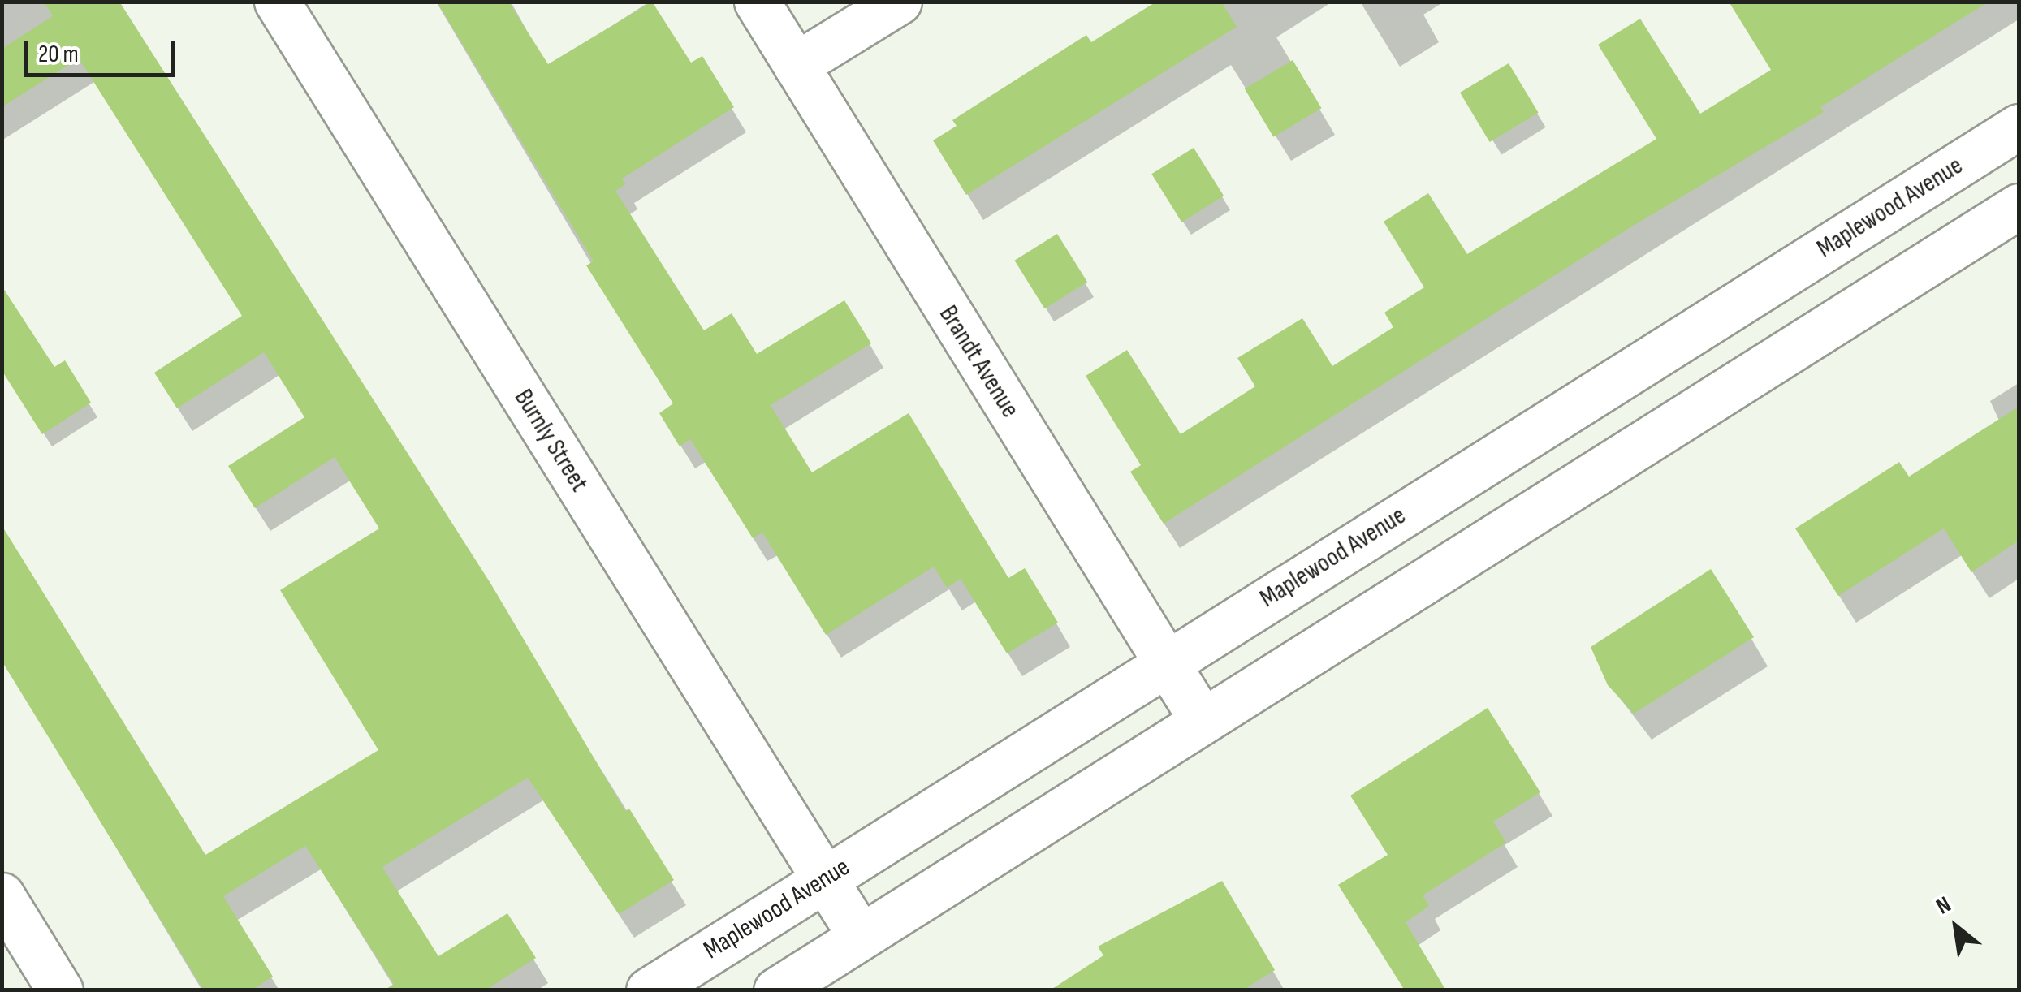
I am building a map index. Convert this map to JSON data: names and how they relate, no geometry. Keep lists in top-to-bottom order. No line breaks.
{"streets":{"street":["Maplewood Avenue","Brandt Avenue","Burnly Street"]},"crossings":[["Maplewood Avenue","Brandt Avenue"],["Maplewood Avenue","Burnly Street"]],"scale_bar":"20 m","north":"top left"}
